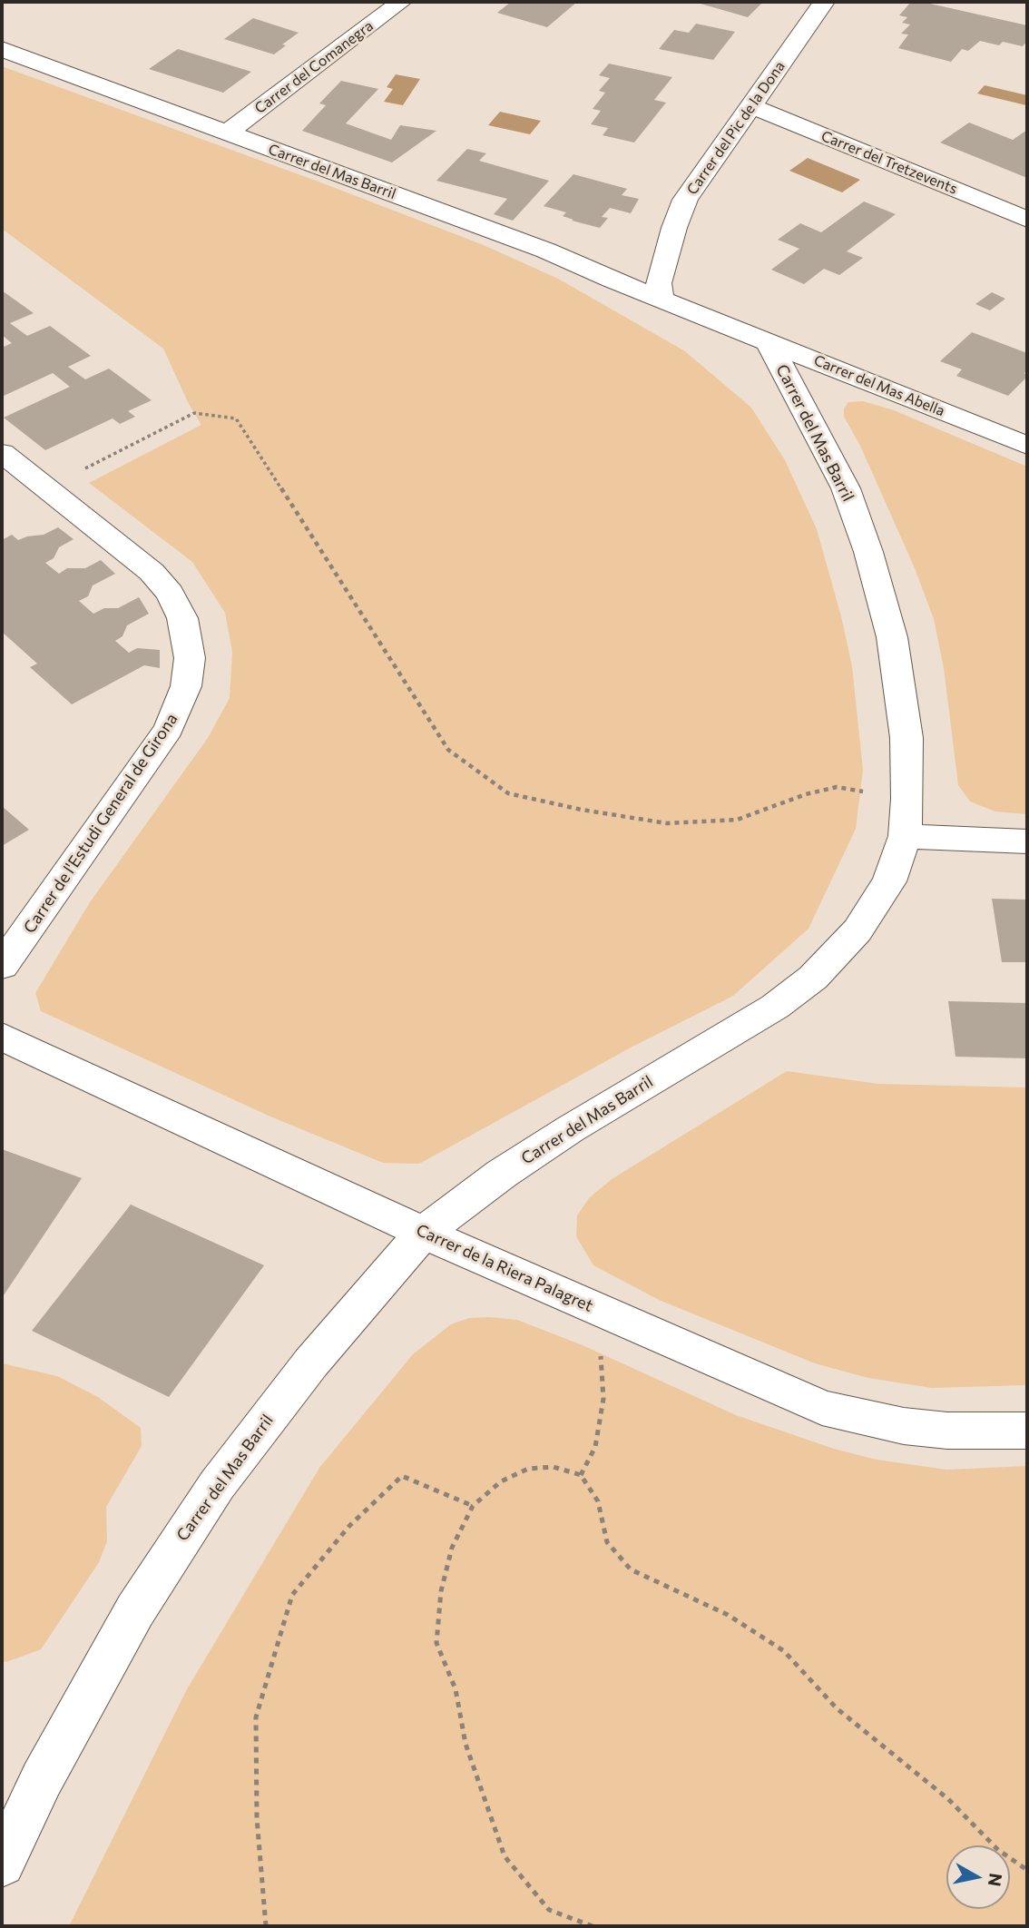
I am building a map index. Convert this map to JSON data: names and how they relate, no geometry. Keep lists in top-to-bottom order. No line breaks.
{"streets":{"street":["Carrer del Comanegra","Carrer del Pic de la Dona","Carrer del Tretzevents","Carrer del Mas Barril","Carrer del Mas Abella","Carrer de l'Estudi General de Girona","Carrer de la Riera Palagret"]},"crossings":[["Carrer del Comanegra","Carrer del Mas Barril"],["Carrer del Pic de la Dona","Carrer del Tretzevents"],["Carrer del Pic de la Dona","Carrer del Mas Barril"],["Carrer del Pic de la Dona","Carrer del Mas Abella"],["Carrer del Mas Barril","Carrer del Mas Abella"],["Carrer del Mas Barril","Carrer de la Riera Palagret"]],"north":"right"}
